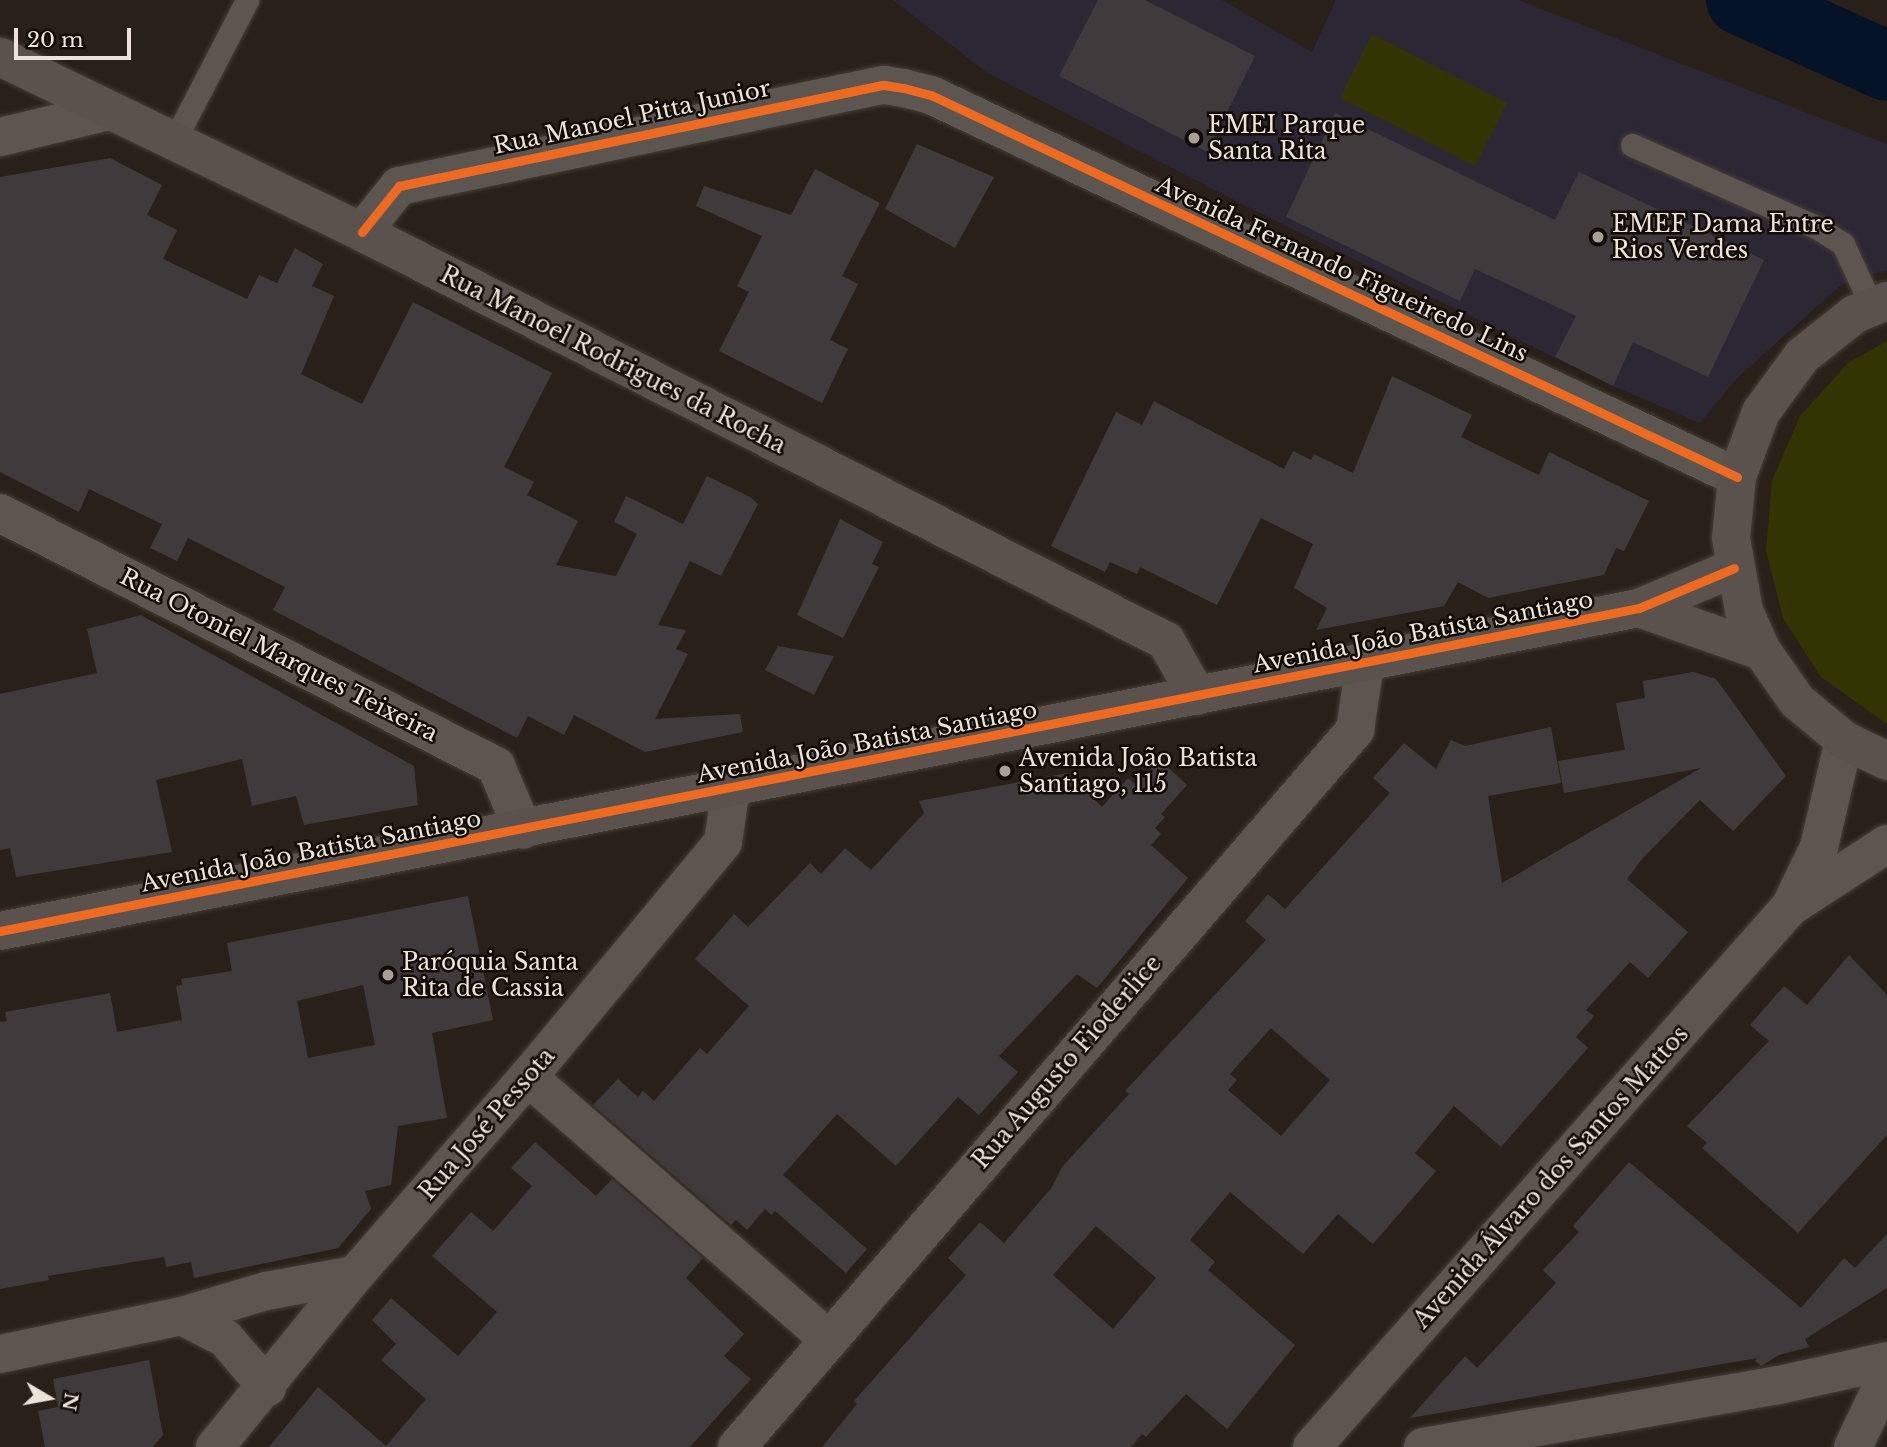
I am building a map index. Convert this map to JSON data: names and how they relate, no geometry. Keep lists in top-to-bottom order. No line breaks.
{"streets":{"street":["Rua Manoel Pitta Junior","Avenida Fernando Figueiredo Lins","Rua Manoel Rodrigues da Rocha","Avenida João Batista Santiago","Rua Otoniel Marques Teixeira","Rua Augusto Fioderlice","Rua José Pessota","Avenida Álvaro dos Santos Mattos"]},"crossings":[["Rua Manoel Pitta Junior","Avenida Fernando Figueiredo Lins"],["Rua Manoel Pitta Junior","Rua Manoel Rodrigues da Rocha"],["Rua Manoel Rodrigues da Rocha","Avenida João Batista Santiago"],["Avenida João Batista Santiago","Rua Otoniel Marques Teixeira"],["Avenida João Batista Santiago","Rua Augusto Fioderlice"],["Avenida João Batista Santiago","Rua José Pessota"]],"places":["EMEI Parque Santa Rita","EMEF Dama Entre Rios Verdes","Avenida João Batista Santiago, 115","Paróquia Santa Rita de Cassia"],"scale_bar":"20 m","north":"right"}
